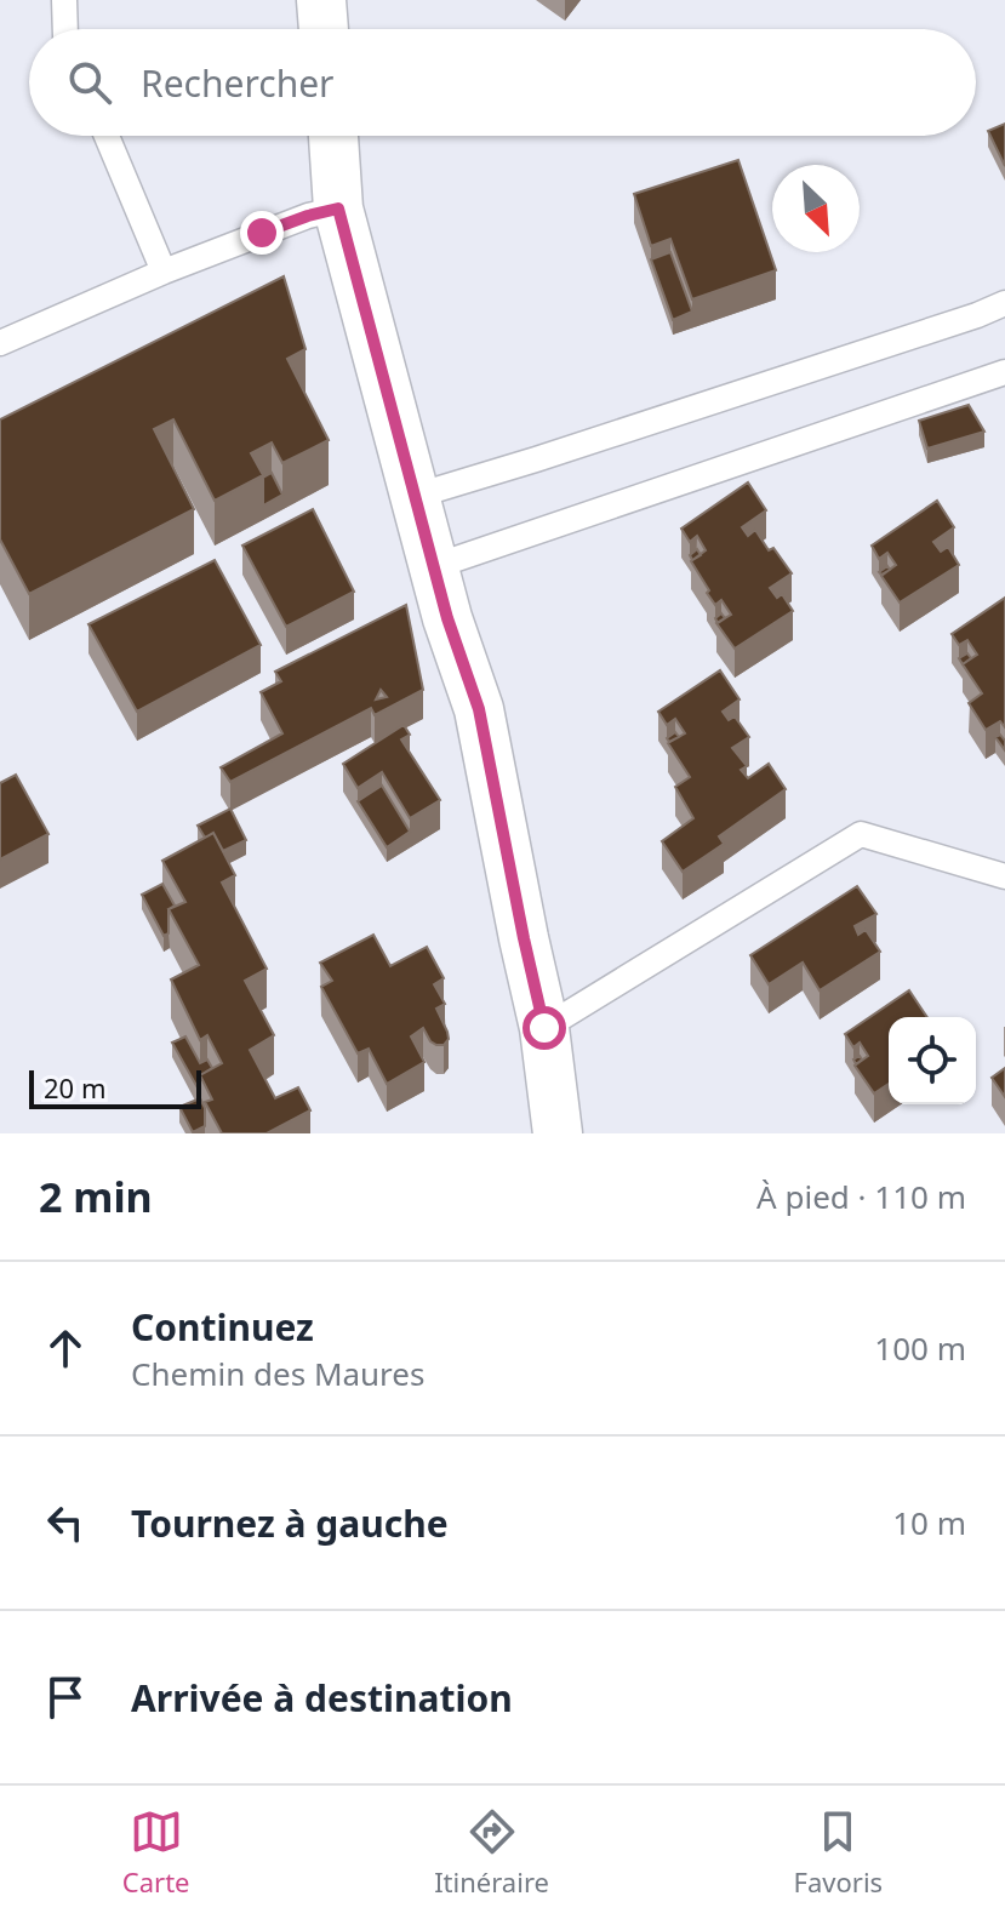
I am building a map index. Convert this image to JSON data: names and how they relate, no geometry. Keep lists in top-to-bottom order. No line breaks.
{"scale_bar":"20 m","north":"bottom right","page":{"search":"Rechercher","scale":"20 m","heading":["2 min","À pied · 110 m"],"list":[["Continuez","Chemin des Maures","100 m"],["Tournez à gauche","10 m"],"Arrivée à destination"],"nav":["Carte","Itinéraire","Favoris"]}}
